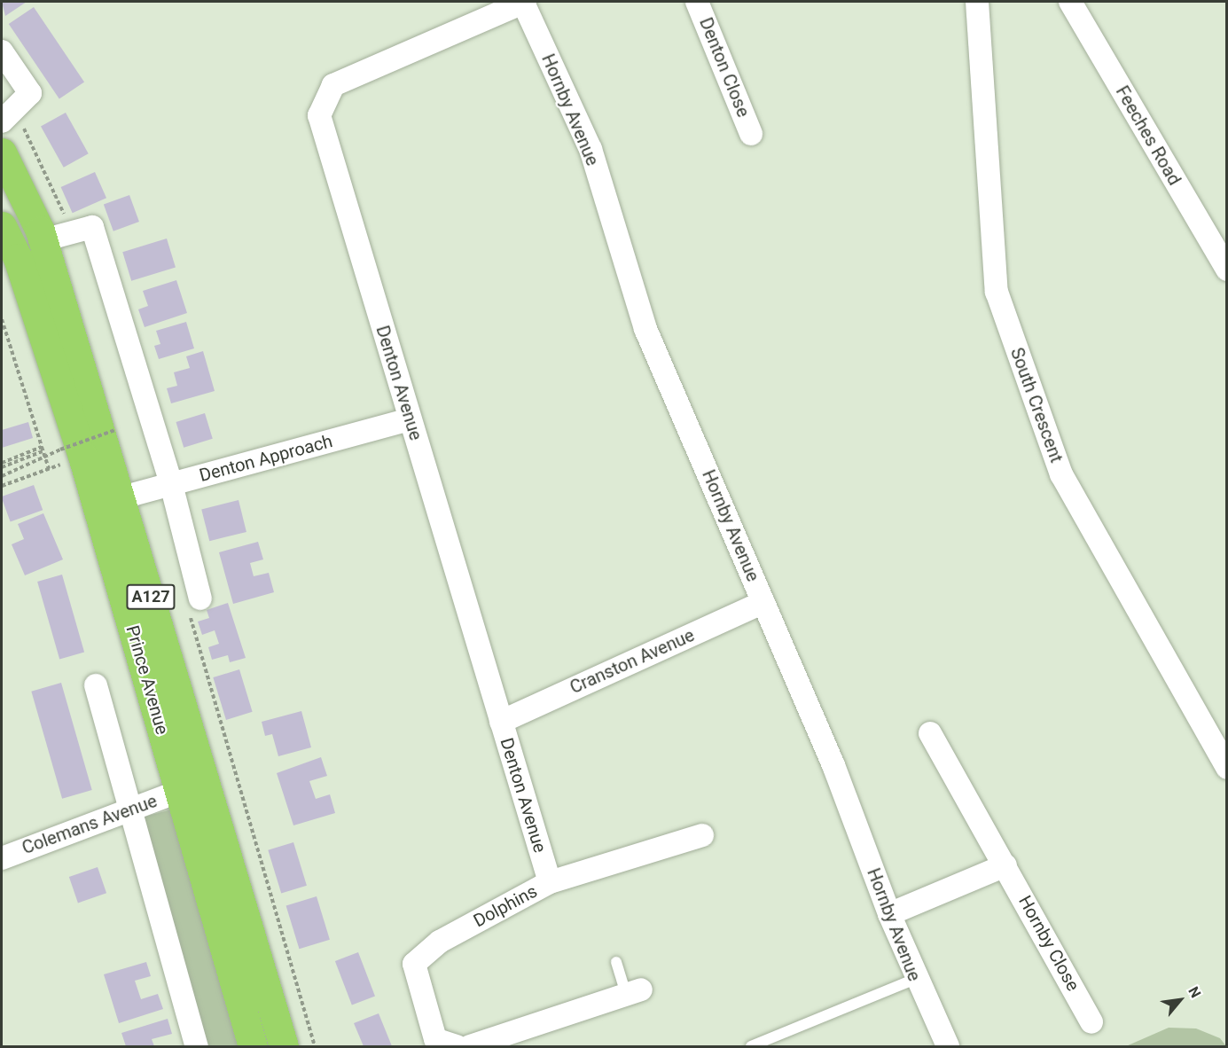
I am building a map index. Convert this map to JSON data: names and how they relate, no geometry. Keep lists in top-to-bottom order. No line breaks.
{"streets":{"highway":["A127","Prince Avenue"],"street":["Denton Close","Hornby Avenue","Feeches Road","Denton Avenue","South Crescent","Denton Approach","Cranston Avenue","Colemans Avenue","Dolphins","Hornby Close"]},"crossings":[["Hornby Avenue","Denton Avenue"],["Hornby Avenue","Cranston Avenue"],["Denton Avenue","Denton Approach"],["Denton Avenue","Cranston Avenue"],["Denton Avenue","Dolphins"],["Denton Approach","Prince Avenue"],["Prince Avenue","Colemans Avenue"]],"north":"top right"}
